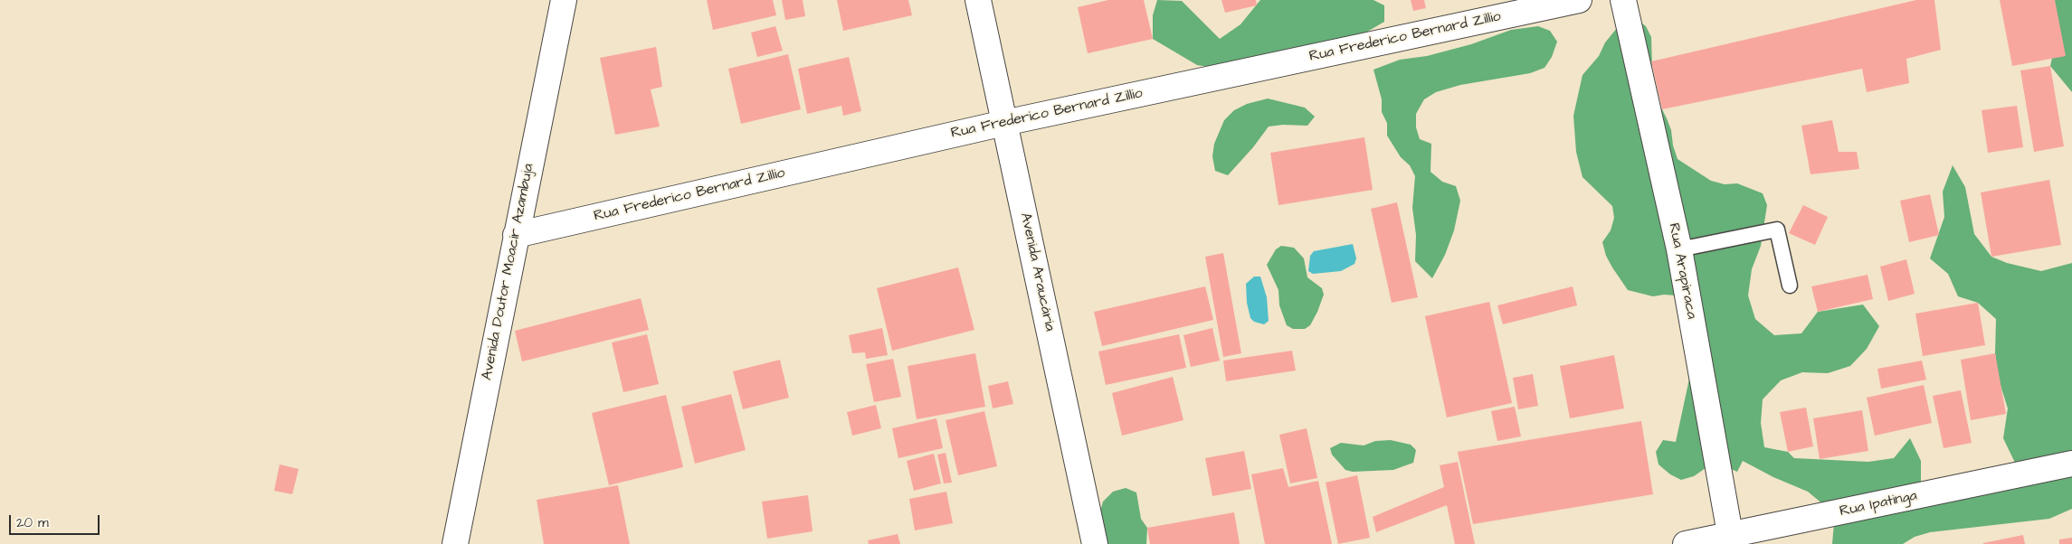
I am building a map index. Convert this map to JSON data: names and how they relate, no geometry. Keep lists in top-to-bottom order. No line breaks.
{"streets":{"street":["Rua Frederico Bernard Zillio","Rua Arapiraca","Avenida Doutor Moacir Azambuja","Avenida Araucária","Rua Ipatinga"]},"crossings":[["Rua Frederico Bernard Zillio","Avenida Doutor Moacir Azambuja"],["Rua Frederico Bernard Zillio","Avenida Araucária"],["Rua Arapiraca","Rua Ipatinga"]],"scale_bar":"20 m"}
